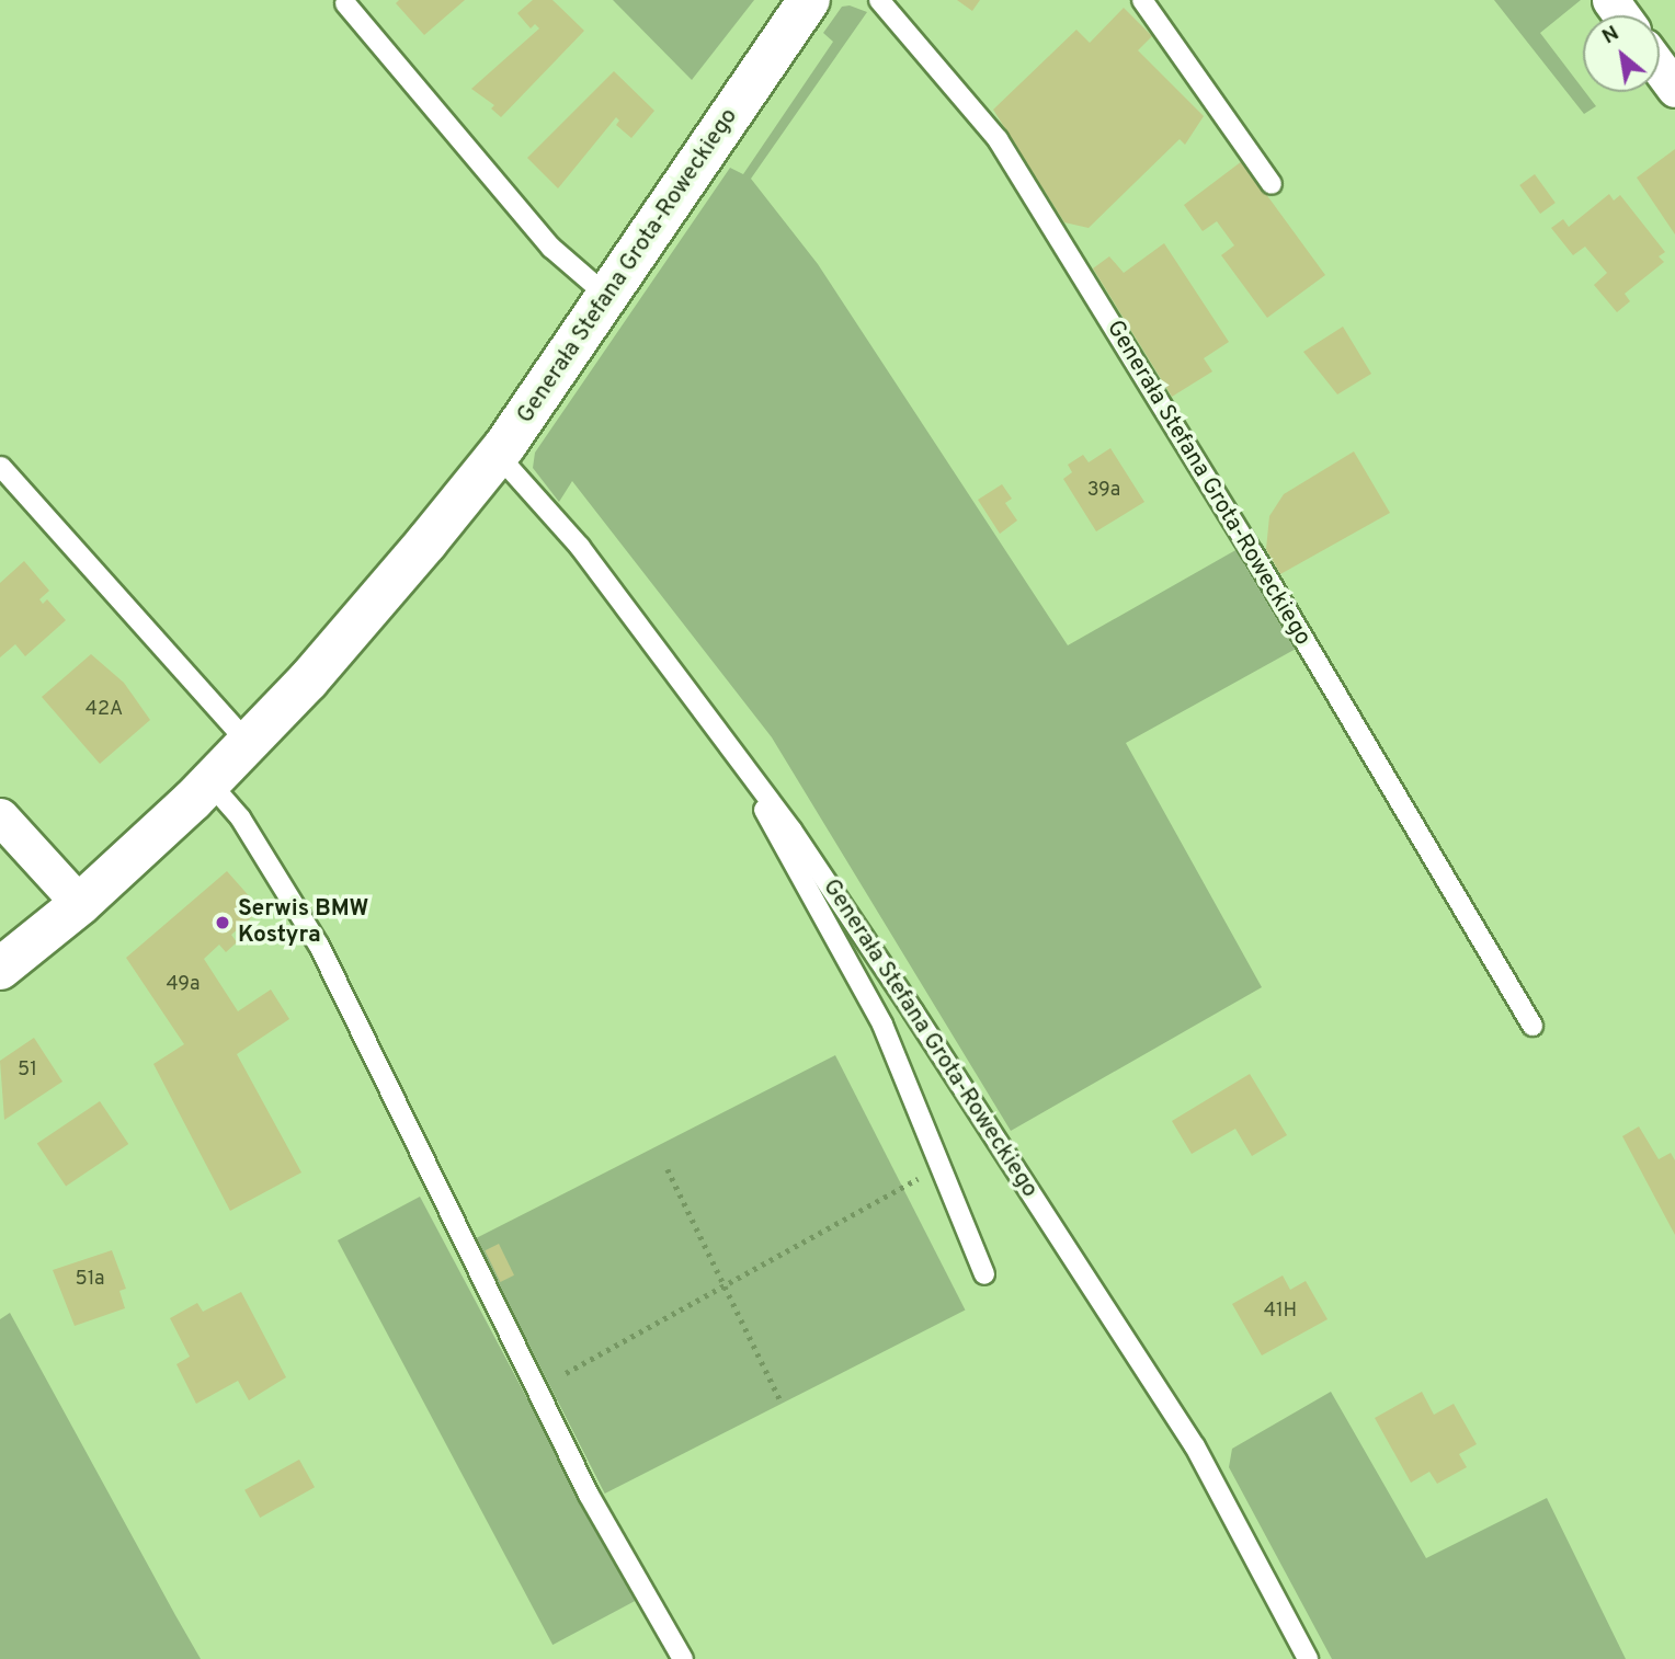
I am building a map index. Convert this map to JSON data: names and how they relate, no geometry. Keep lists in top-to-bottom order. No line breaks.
{"streets":{"street":["Generała Stefana Grota-Roweckiego"]},"places":["Serwis BMW Kostyra"],"house_numbers":["39a","42A","49a","51","51a","41H"],"north":"top left"}
